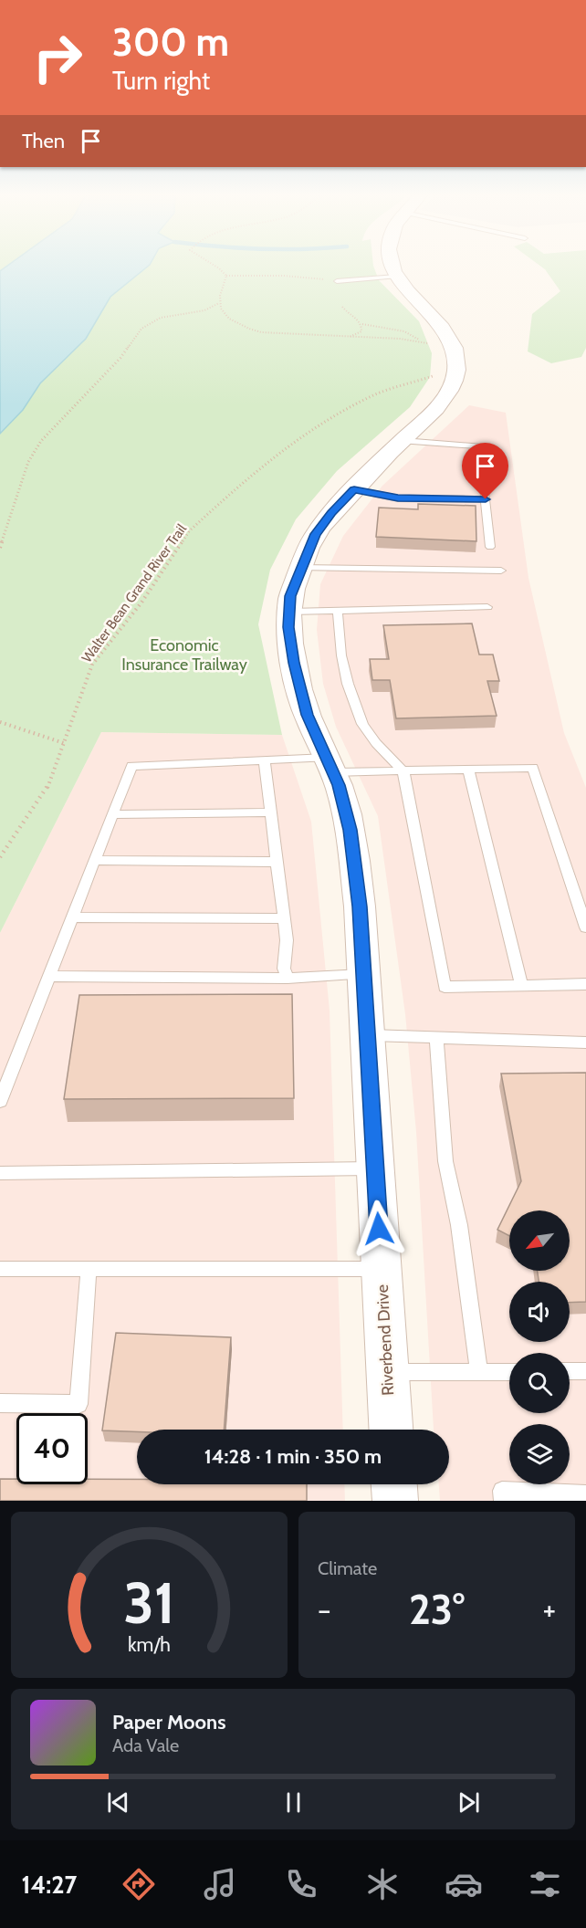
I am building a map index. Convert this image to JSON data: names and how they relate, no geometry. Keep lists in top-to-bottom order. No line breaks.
{"streets":{"street":["Riverbend Drive"],"path":["Walter Bean Grand River Trail"]},"parks":["Economic Insurance Trailway"],"north":"bottom left","page":{"turn":["300 m","Turn right"],"then":"Then","limit":"40","trip":"14:28 · 1 min · 350 m","tile":"Climate","heat":["−","23°","+"],"song":["Paper Moons","Ada Vale"],"tabs":"14:27","gauge":["31","km/h"]}}
